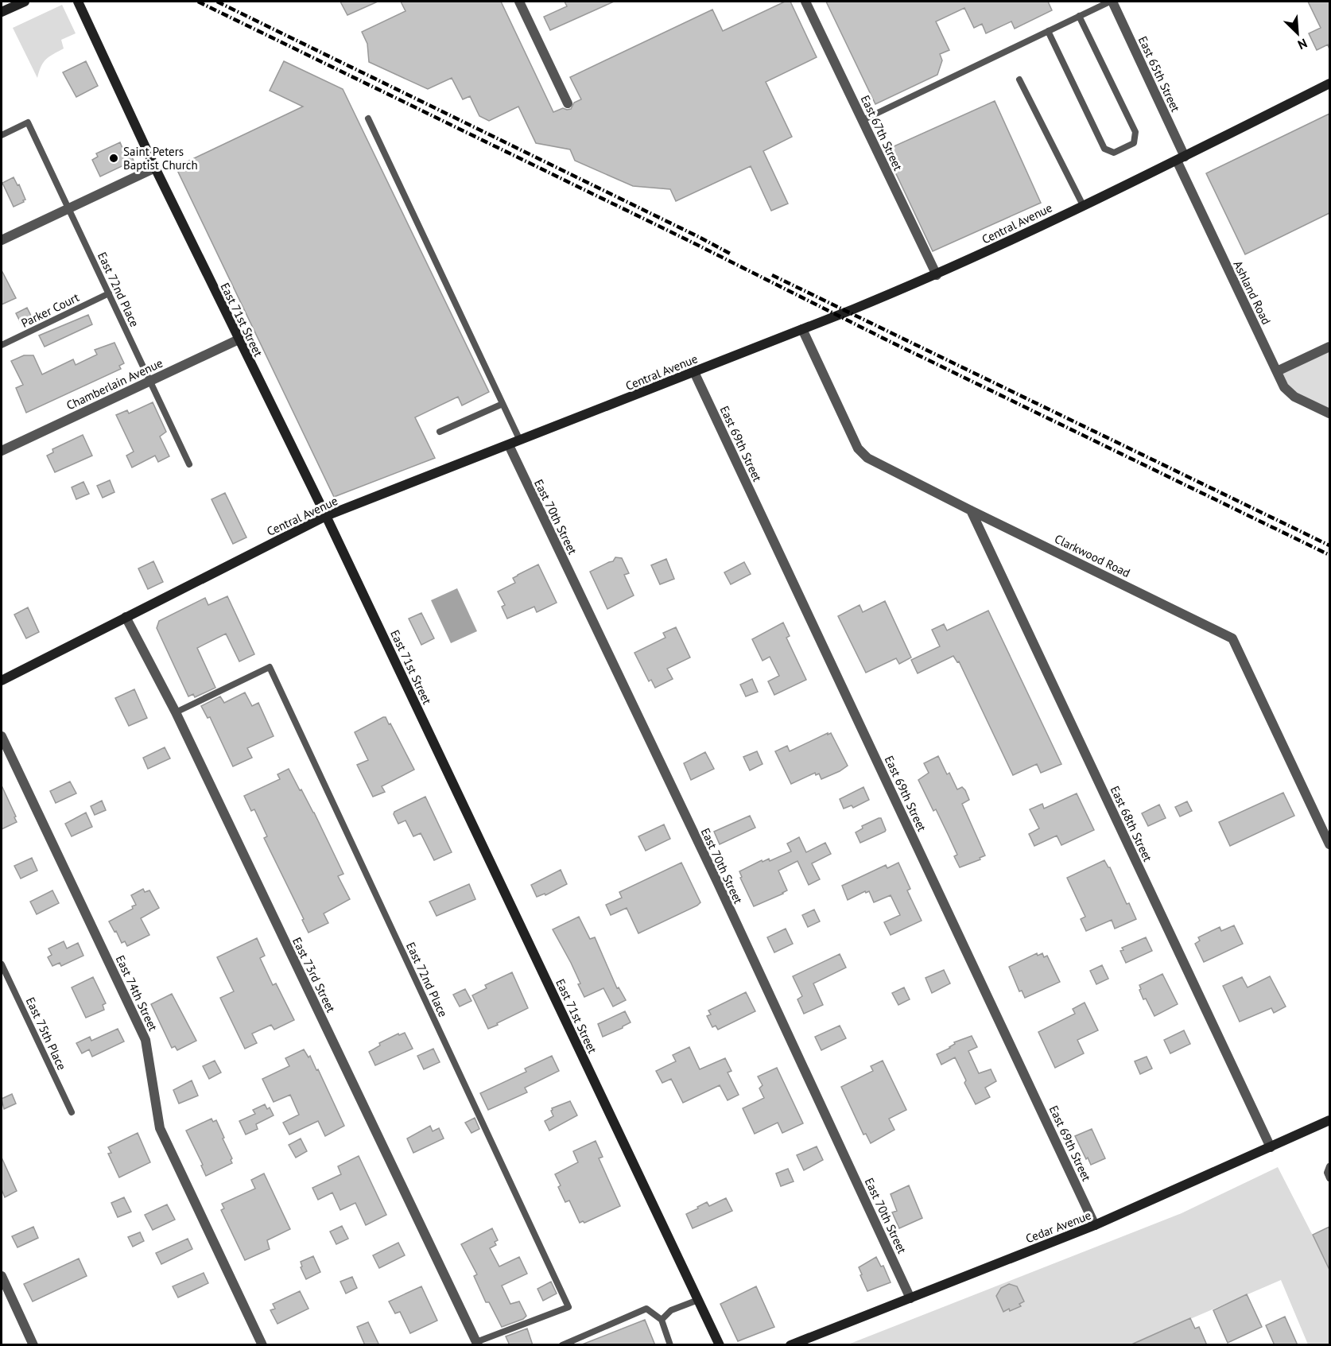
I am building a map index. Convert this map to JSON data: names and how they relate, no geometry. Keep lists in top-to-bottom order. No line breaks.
{"streets":{"street":["East 65th Street","East 67th Street","Central Avenue","Ashland Road","East 71st Street","Chamberlain Avenue","East 69th Street","East 70th Street","Clarkwood Road","East 68th Street","East 73rd Street","East 74th Street","Cedar Avenue"],"lane":["East 72nd Place","Parker Court","East 75th Place"]},"crossings":[["East 65th Street","Central Avenue"],["East 65th Street","Ashland Road"],["East 67th Street","Central Avenue"],["Central Avenue","Ashland Road"],["Central Avenue","East 71st Street"],["Central Avenue","East 69th Street"],["Central Avenue","East 70th Street"],["Central Avenue","Clarkwood Road"],["Central Avenue","East 73rd Street"],["East 72nd Place","Parker Court"],["East 72nd Place","Chamberlain Avenue"],["East 72nd Place","East 73rd Street"],["East 71st Street","Chamberlain Avenue"],["East 69th Street","Cedar Avenue"],["East 70th Street","Cedar Avenue"],["Clarkwood Road","East 68th Street"],["East 68th Street","Cedar Avenue"]],"places":["Saint Peters Baptist Church"],"north":"bottom right"}
